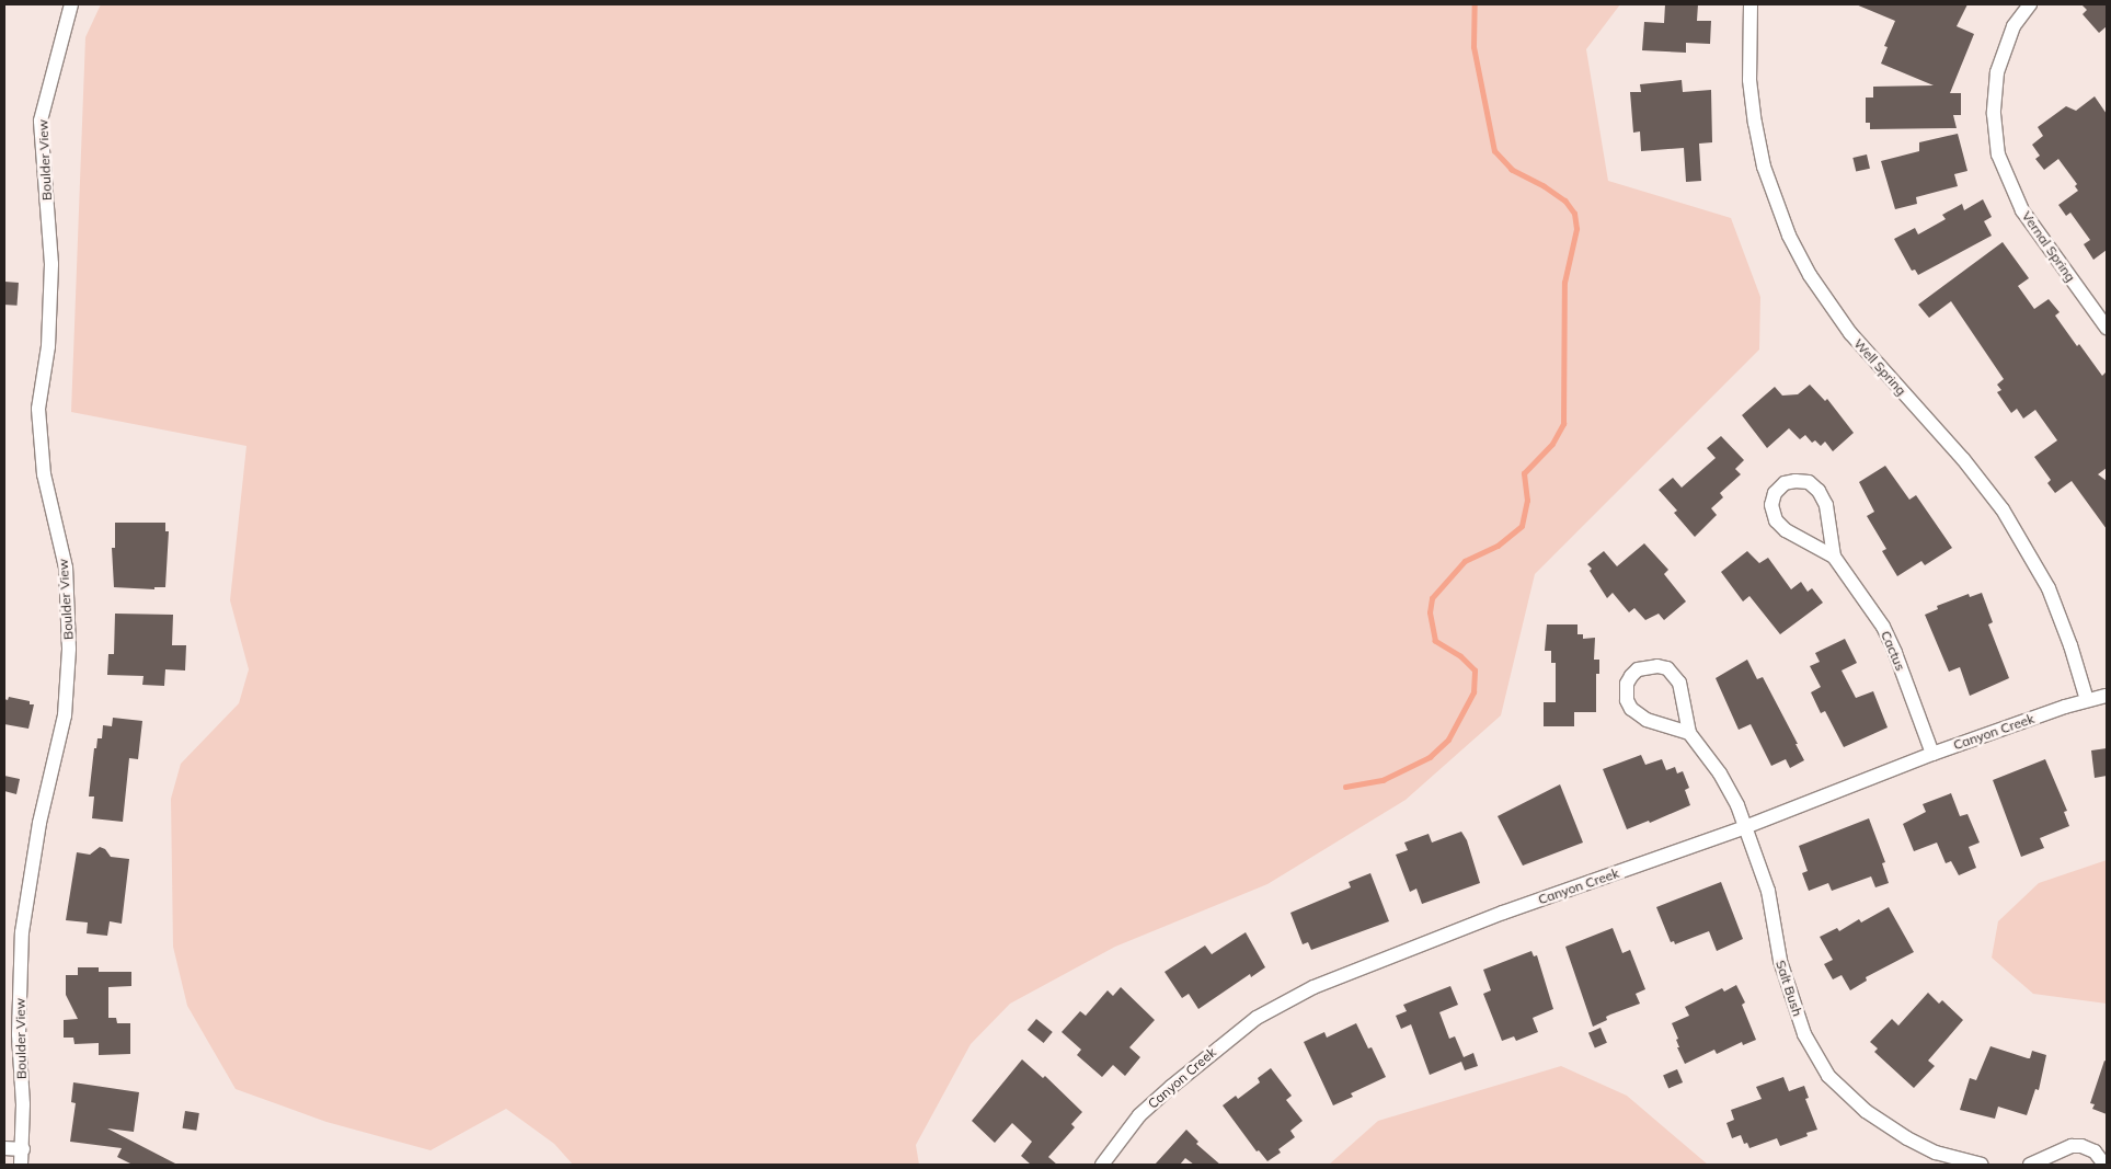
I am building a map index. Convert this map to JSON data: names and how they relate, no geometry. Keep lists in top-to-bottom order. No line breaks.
{"streets":{"street":["Boulder View","Vernal Spring","Well Spring","Cactus","Canyon Creek","Salt Bush"]},"crossings":[["Well Spring","Canyon Creek"],["Cactus","Canyon Creek"],["Canyon Creek","Salt Bush"]]}
